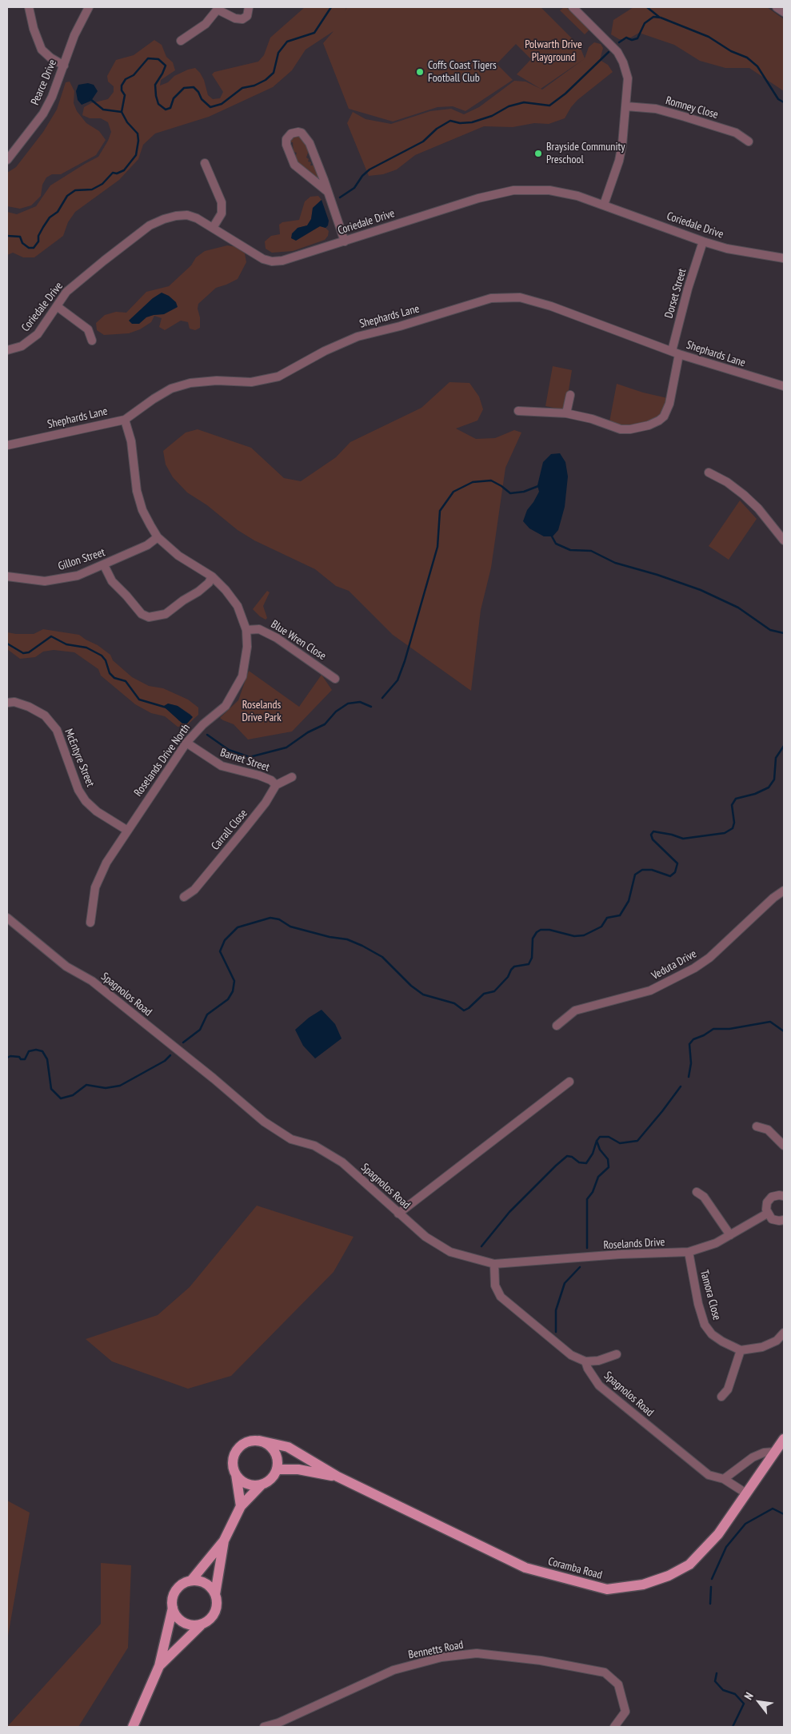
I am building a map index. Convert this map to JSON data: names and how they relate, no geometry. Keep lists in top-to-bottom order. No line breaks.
{"streets":{"main road":["Coramba Road"],"street":["Pearce Drive","Romney Close","Coriedale Drive","Dorset Street","Shephards Lane","Gillon Street","Blue Wren Close","McEntyre Street","Roselands Drive North","Barnet Street","Carrall Close","Veduta Drive","Spagnolos Road","Roselands Drive","Tamora Close","Bennetts Road"]},"crossings":[["Coriedale Drive","Dorset Street"],["Dorset Street","Shephards Lane"],["Shephards Lane","Roselands Drive North"],["Gillon Street","Roselands Drive North"],["Blue Wren Close","Roselands Drive North"],["McEntyre Street","Roselands Drive North"],["Roselands Drive North","Barnet Street"],["Barnet Street","Carrall Close"],["Spagnolos Road","Roselands Drive"],["Spagnolos Road","Coramba Road"],["Roselands Drive","Tamora Close"]],"parks":["Polwarth Drive Playground","Roselands Drive Park"],"places":["Coffs Coast Tigers Football Club","Brayside Community Preschool"],"north":"top left"}
